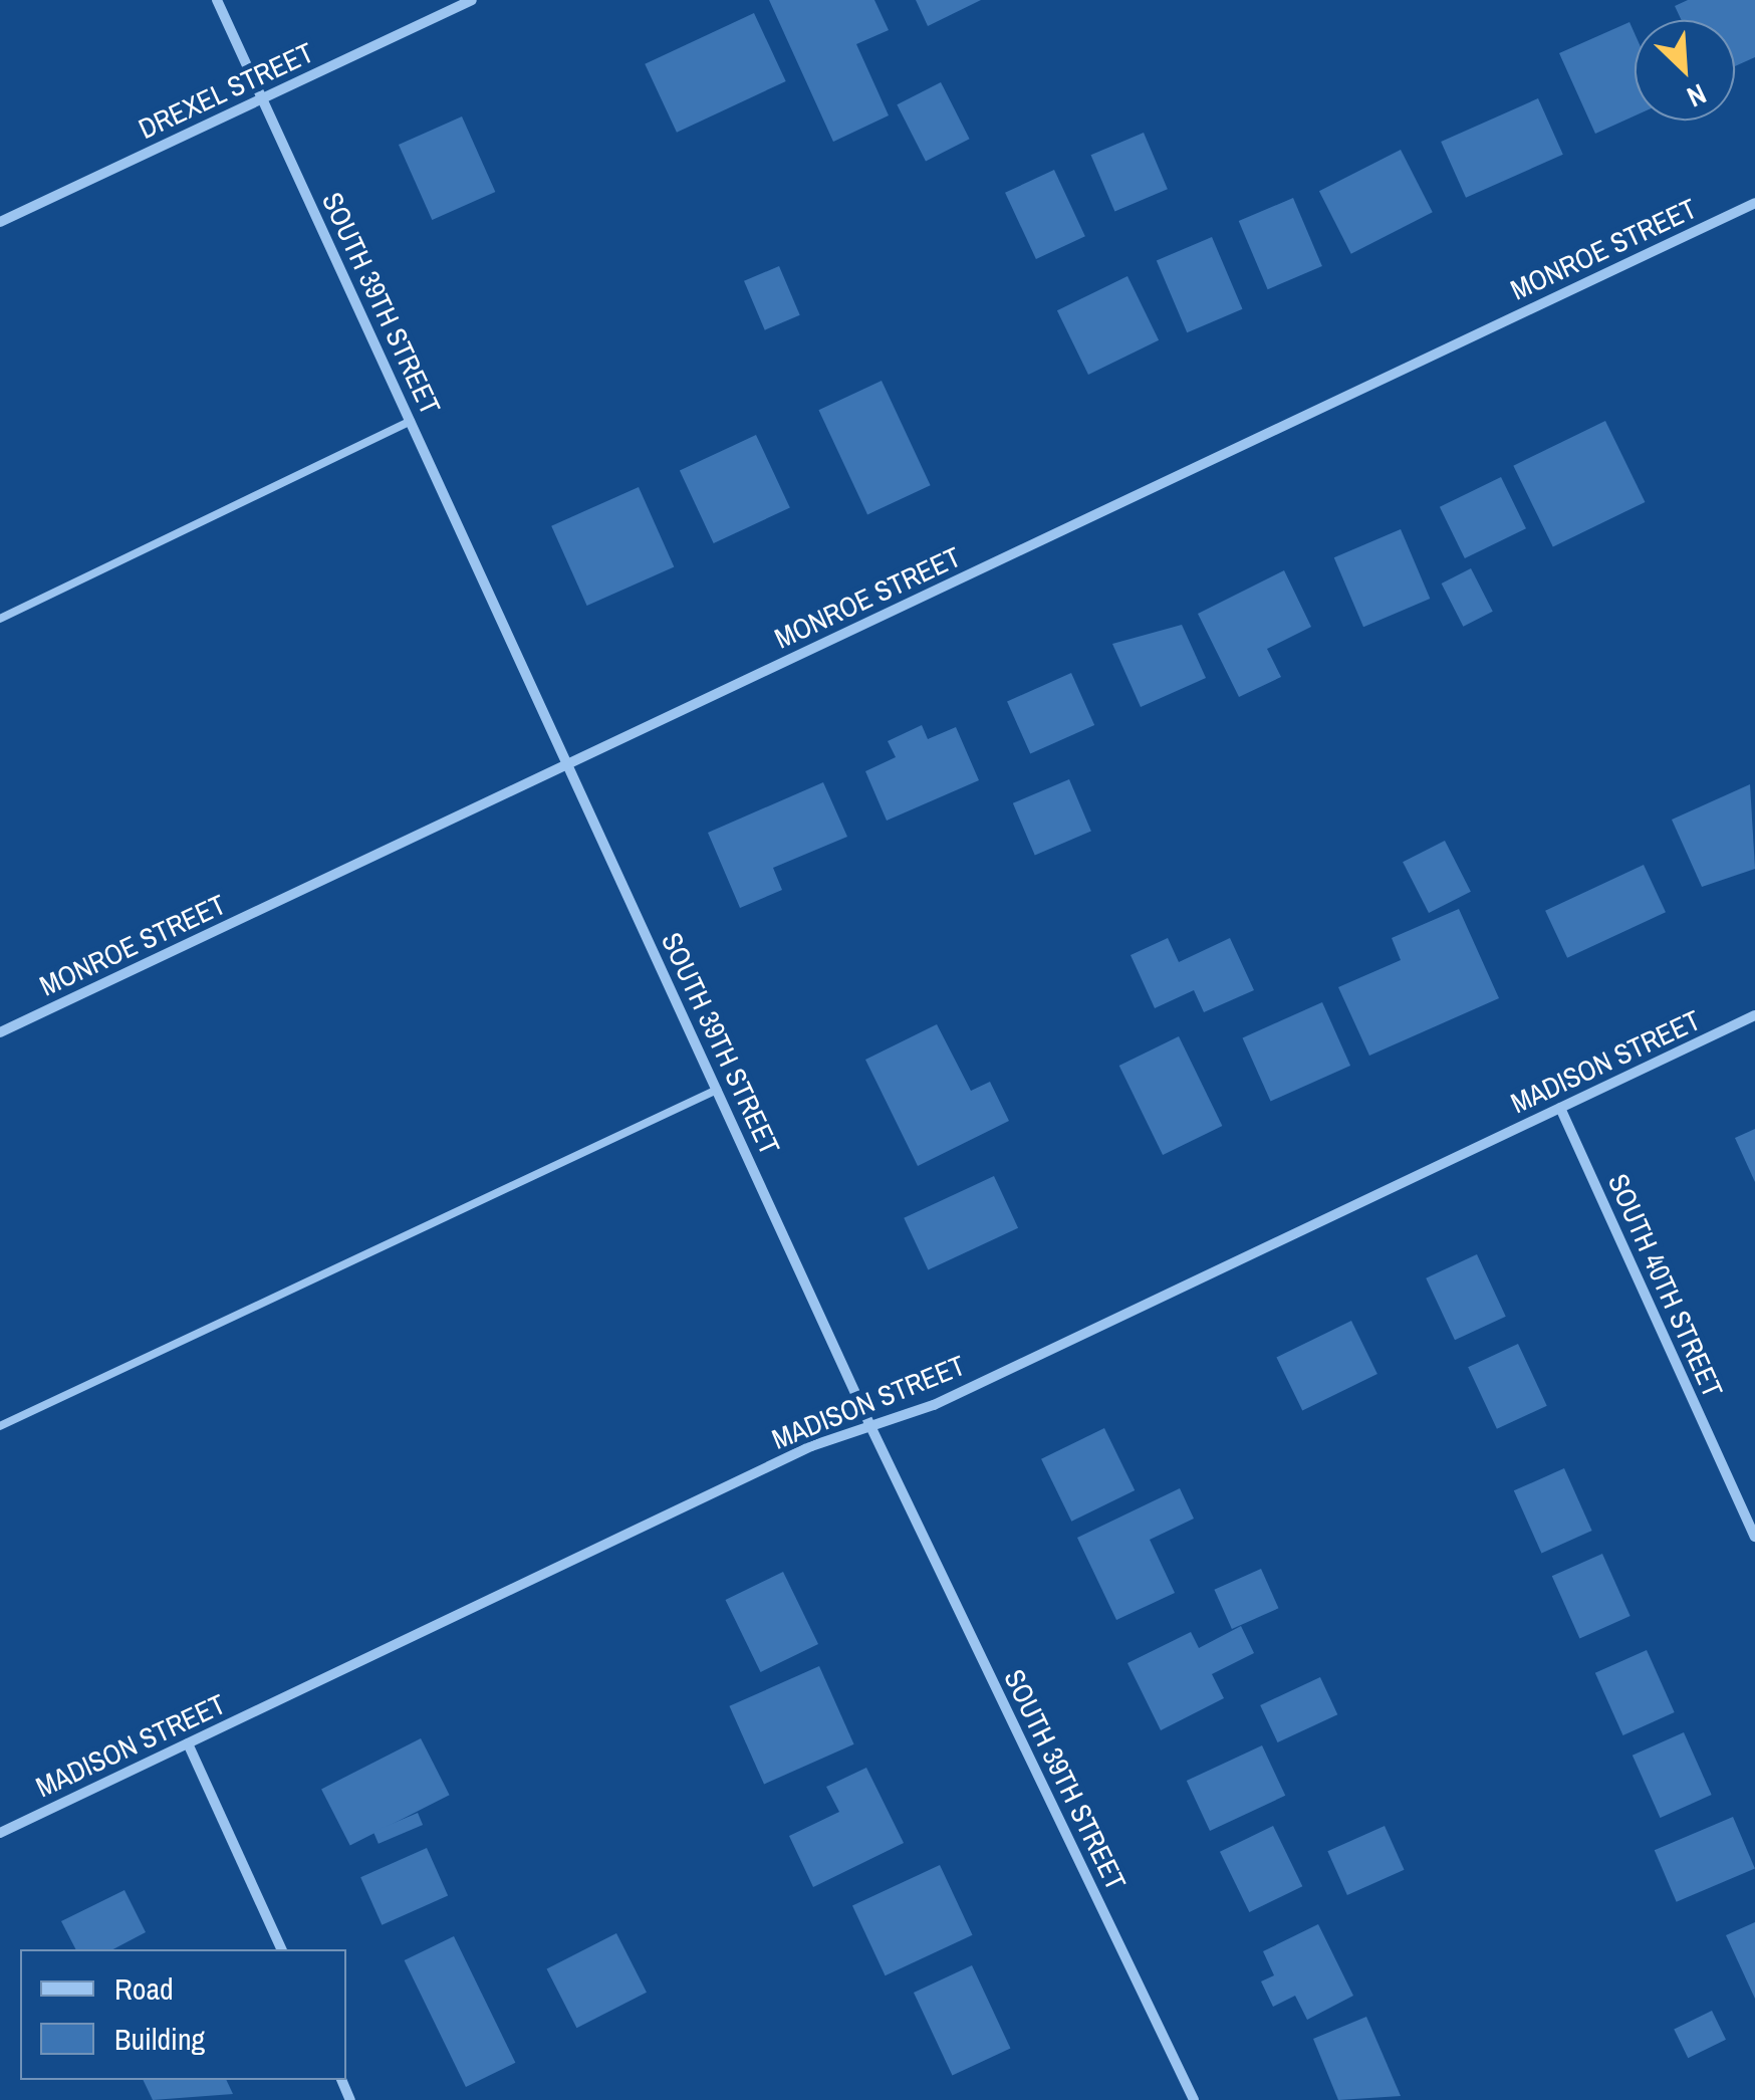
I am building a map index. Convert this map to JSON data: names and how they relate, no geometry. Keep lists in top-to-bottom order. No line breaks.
{"streets":{"street":["DREXEL STREET","MONROE STREET","SOUTH 39TH STREET","MADISON STREET","SOUTH 40TH STREET"]},"crossings":[["DREXEL STREET","SOUTH 39TH STREET"],["MONROE STREET","SOUTH 39TH STREET"],["SOUTH 39TH STREET","MADISON STREET"],["MADISON STREET","SOUTH 40TH STREET"]],"legend":["Road","Building"],"north":"bottom right"}
